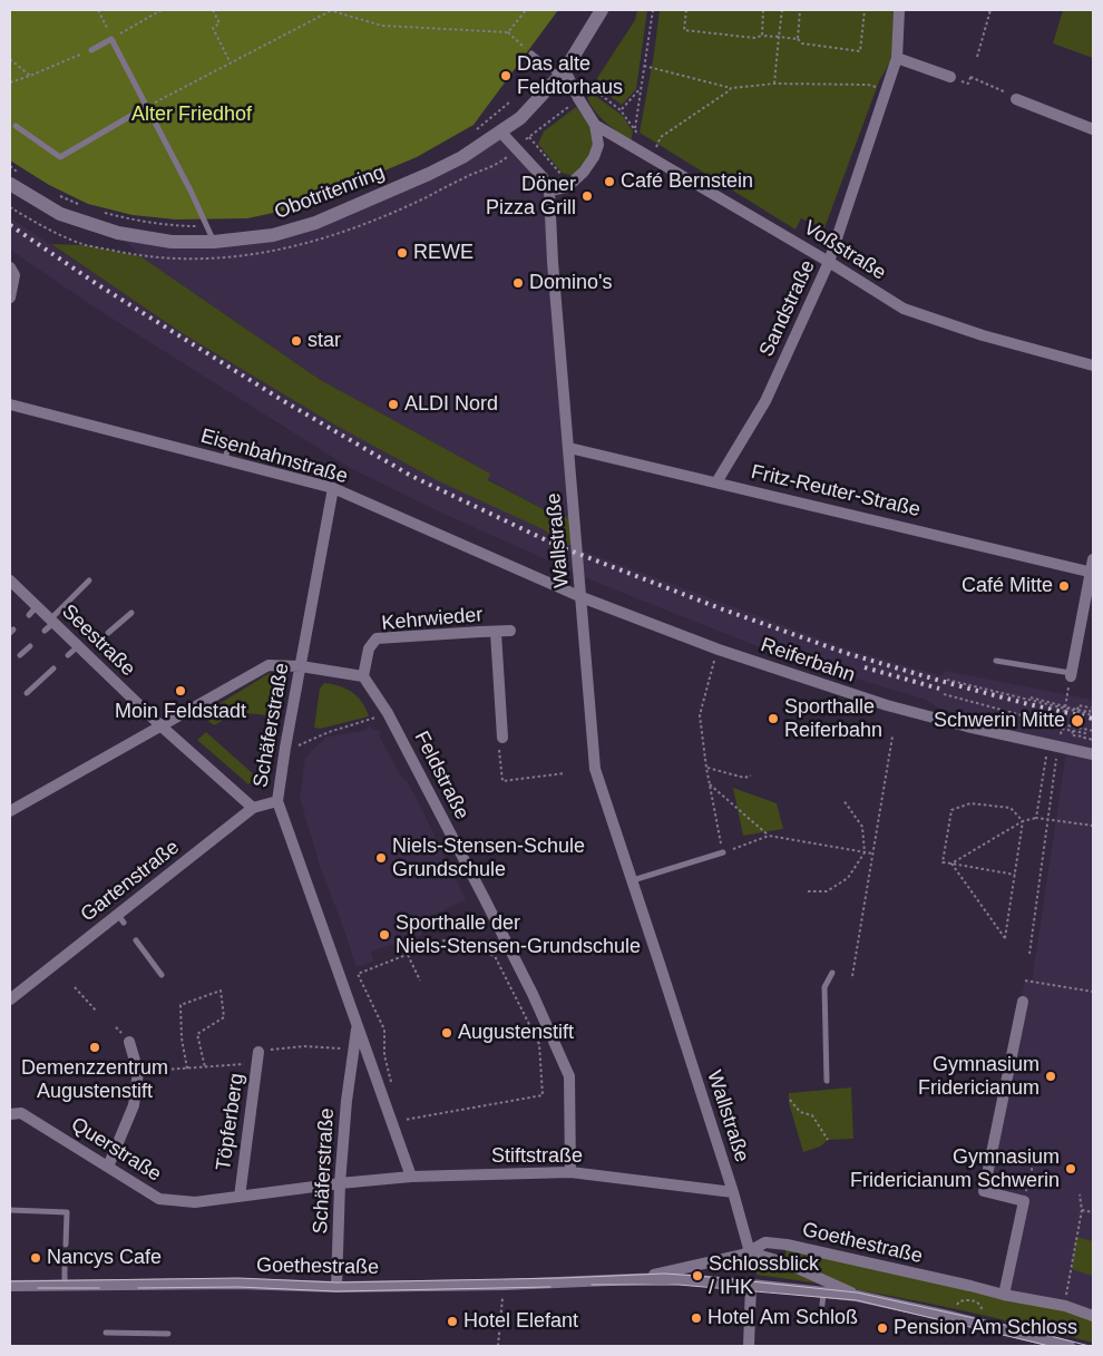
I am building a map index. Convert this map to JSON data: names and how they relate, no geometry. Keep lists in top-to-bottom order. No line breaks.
{"streets":{"street":["Obotritenring","Voßstraße","Sandstraße","Eisenbahnstraße","Fritz-Reuter-Straße","Wallstraße","Kehrwieder","Seestraße","Reiferbahn","Schäferstraße","Feldstraße","Gartenstraße","Töpferberg","Querstraße","Stiftstraße","Goethestraße"]},"crossings":[["Obotritenring","Wallstraße"],["Voßstraße","Sandstraße"],["Sandstraße","Fritz-Reuter-Straße"],["Eisenbahnstraße","Wallstraße"],["Eisenbahnstraße","Reiferbahn"],["Eisenbahnstraße","Schäferstraße"],["Fritz-Reuter-Straße","Wallstraße"],["Wallstraße","Reiferbahn"],["Wallstraße","Stiftstraße"],["Wallstraße","Goethestraße"],["Kehrwieder","Feldstraße"],["Seestraße","Gartenstraße"],["Schäferstraße","Gartenstraße"],["Schäferstraße","Querstraße"],["Schäferstraße","Stiftstraße"],["Schäferstraße","Goethestraße"],["Feldstraße","Stiftstraße"],["Töpferberg","Querstraße"],["Querstraße","Stiftstraße"]],"parks":["Alter Friedhof"],"places":["Das alte Feldtorhaus","Café Bernstein","Döner Pizza Grill","REWE","Domino's","star","ALDI Nord","Café Mitte","Moin Feldstadt","Sporthalle Reiferbahn","Schwerin Mitte","Niels-Stensen-Schule Grundschule","Sporthalle der Niels-Stensen-Grundschule","Augustenstift","Demenzzentrum Augustenstift","Gymnasium Fridericianum","Gymnasium Fridericianum Schwerin","Nancys Cafe","Schlossblick / IHK","Hotel Am Schloß","Hotel Elefant","Pension Am Schloss"]}
